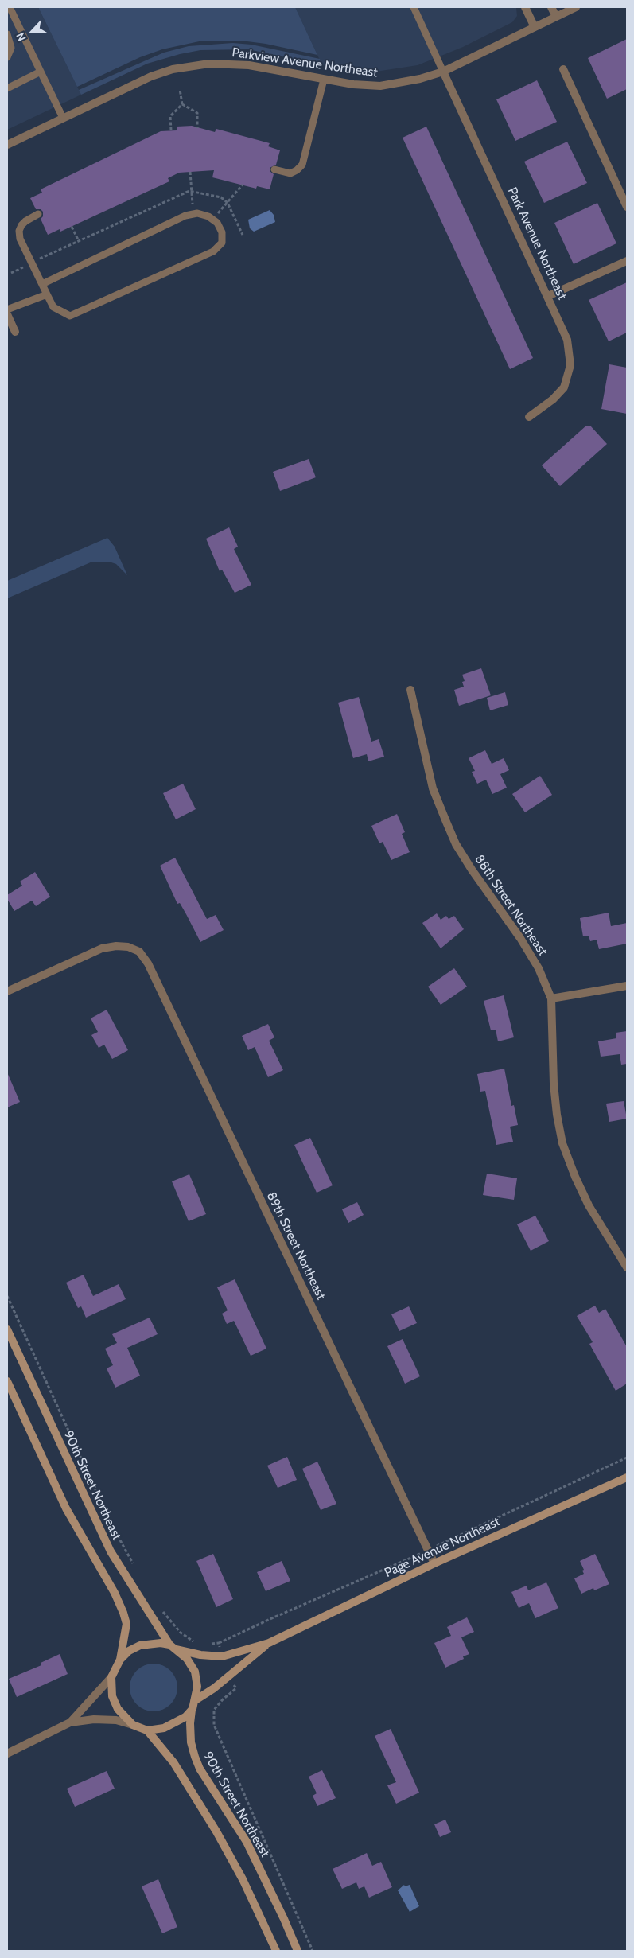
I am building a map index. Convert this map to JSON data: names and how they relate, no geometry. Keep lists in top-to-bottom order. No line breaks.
{"streets":{"main road":["90th Street Northeast","Page Avenue Northeast"],"street":["Parkview Avenue Northeast","Park Avenue Northeast","88th Street Northeast","89th Street Northeast"]},"crossings":[["Parkview Avenue Northeast","Park Avenue Northeast"],["89th Street Northeast","Page Avenue Northeast"],["90th Street Northeast","Page Avenue Northeast"]],"north":"bottom left"}
